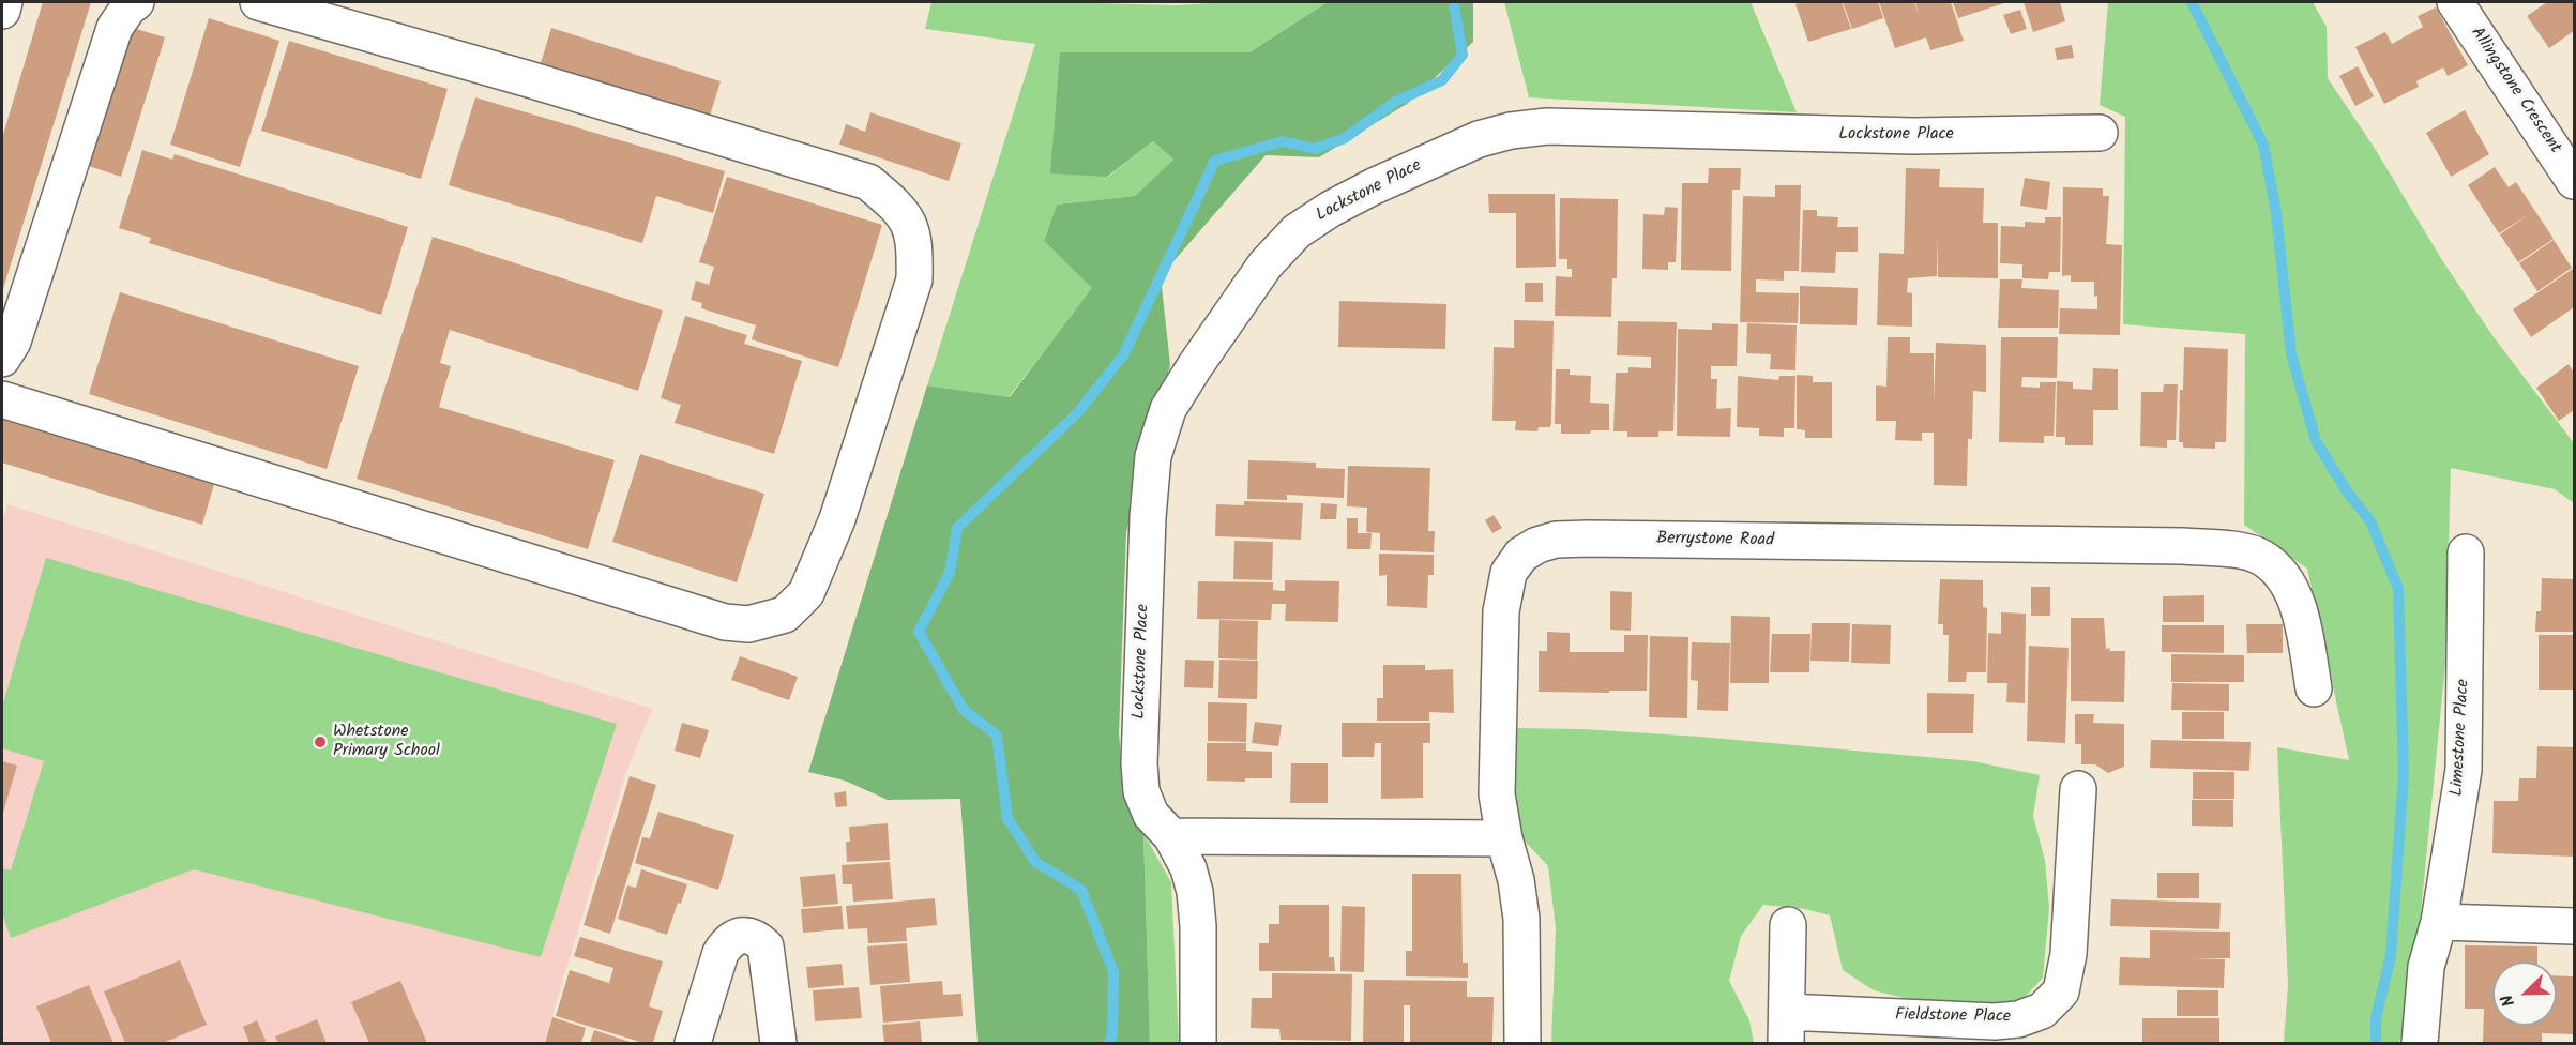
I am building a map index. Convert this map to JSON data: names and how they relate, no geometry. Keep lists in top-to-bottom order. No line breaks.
{"streets":{"street":["Allingstone Crescent","Lockstone Place","Berrystone Road","Limestone Place","Fieldstone Place"]},"places":["Whetstone Primary School"],"north":"bottom left"}
